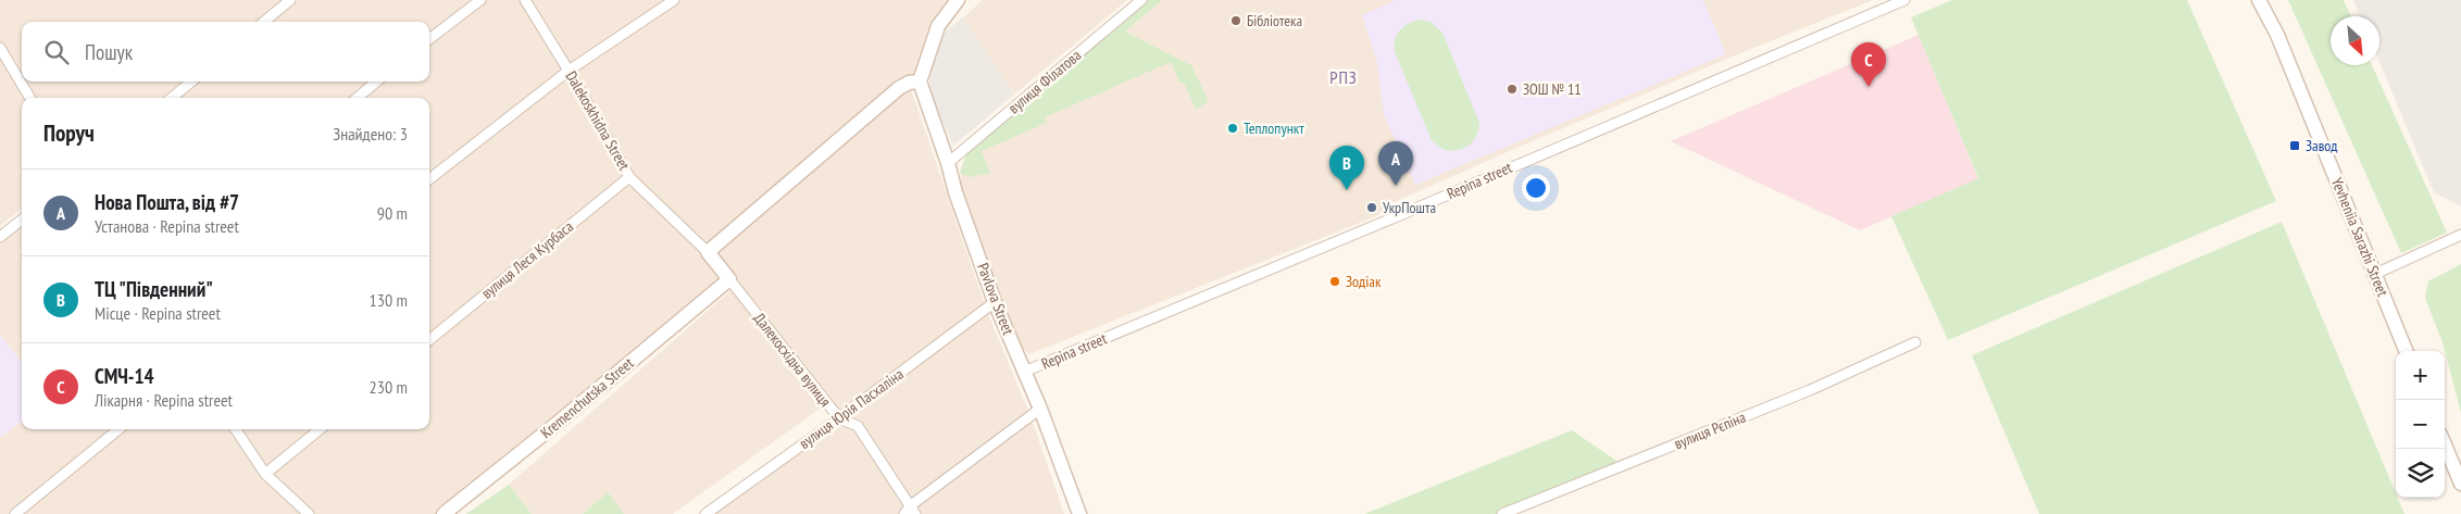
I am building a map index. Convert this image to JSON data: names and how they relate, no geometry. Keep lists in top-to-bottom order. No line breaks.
{"streets":{"street":["вулиця Філатова","Dalekoskhidna Street","Repina street","Yevheniia Sarazhi Street","вулиця Леся Курбаса","Pavlova Street","Далекосхідна вулиця","Kremenchutska Street","вулиця Юрія Пасхаліна","вулиця Рєпіна"]},"crossings":[["вулиця Філатова","Pavlova Street"],["Dalekoskhidna Street","вулиця Леся Курбаса"],["Dalekoskhidna Street","Далекосхідна вулиця"],["Dalekoskhidna Street","Kremenchutska Street"],["Repina street","Pavlova Street"],["Pavlova Street","вулиця Юрія Пасхаліна"],["Далекосхідна вулиця","Kremenchutska Street"],["Далекосхідна вулиця","вулиця Юрія Пасхаліна"]],"districts":["РПЗ"],"places":{"other":["Бібліотека","ЗОШ № 11","Теплопункт","УкрПошта","Зодіак"],"transit":["Завод"]},"north":"bottom right","page":{"search":"Пошук","pins":["C","A","B"],"heading":["Поруч","Знайдено: 3"],"list":[{"mark":"A","name":"Нова Пошта, від #7","note":"Установа · Repina street","value":"90 m"},{"mark":"B","name":"ТЦ \"Південний\"","note":"Місце · Repina street","value":"130 m"},{"mark":"C","name":"СМЧ-14","note":"Лікарня · Repina street","value":"230 m"}],"map_buttons":["+","−"]}}
